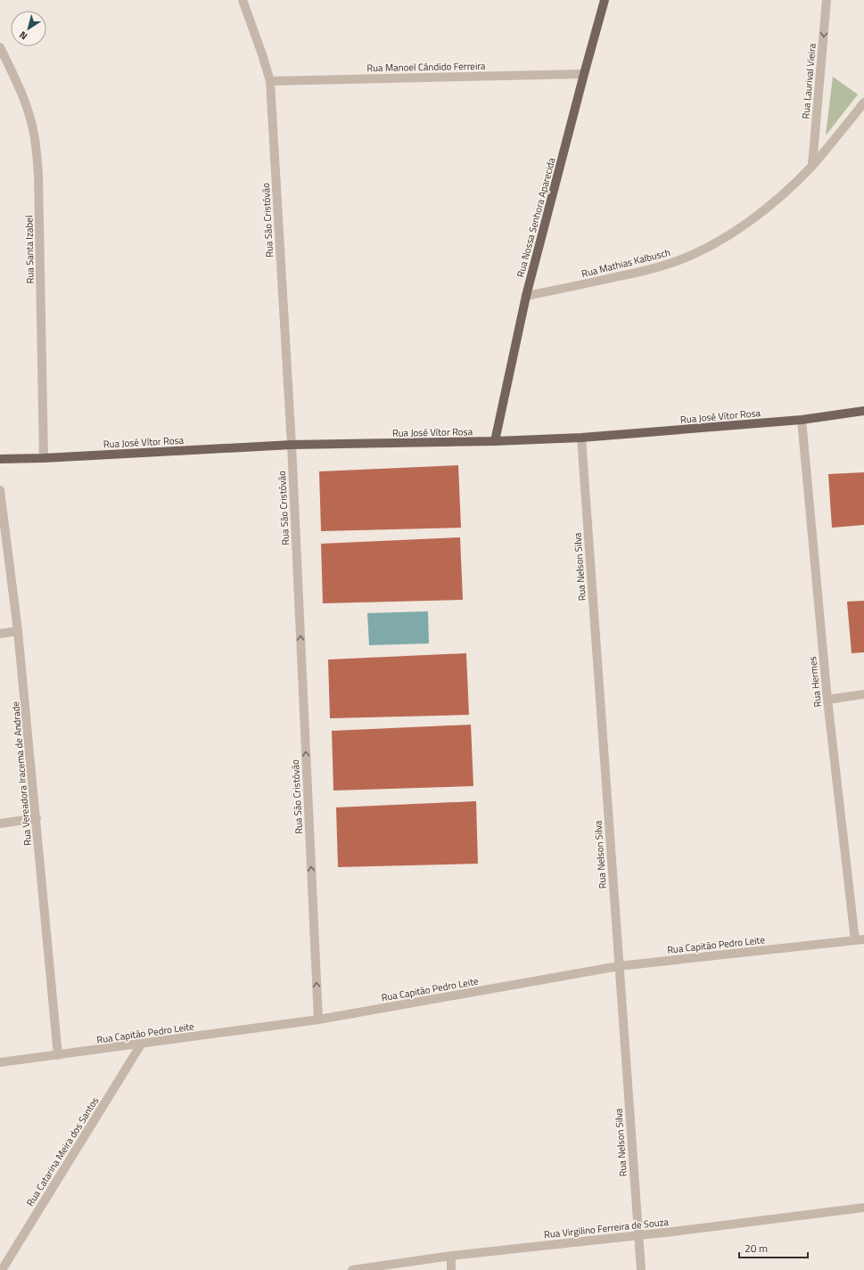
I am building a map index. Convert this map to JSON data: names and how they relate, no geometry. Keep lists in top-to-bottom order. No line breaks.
{"streets":{"main road":["Rua Nossa Senhora Aparecida","Rua José Vítor Rosa"],"street":["Rua Manoel Cândido Ferreira","Rua Laurival Vieira","Rua São Cristóvão","Rua Santa Izabel","Rua Mathias Kalbusch","Rua Nelson Silva","Rua Hermes","Rua Vereadora Iracema de Andrade","Rua Capitão Pedro Leite","Rua Catarina Meira dos Santos","Rua Virgilino Ferreira de Souza"]},"crossings":[["Rua Manoel Cândido Ferreira","Rua Nossa Senhora Aparecida"],["Rua Manoel Cândido Ferreira","Rua São Cristóvão"],["Rua Laurival Vieira","Rua Mathias Kalbusch"],["Rua Nossa Senhora Aparecida","Rua Mathias Kalbusch"],["Rua Nossa Senhora Aparecida","Rua José Vítor Rosa"],["Rua São Cristóvão","Rua José Vítor Rosa"],["Rua São Cristóvão","Rua Capitão Pedro Leite"],["Rua Santa Izabel","Rua José Vítor Rosa"],["Rua José Vítor Rosa","Rua Nelson Silva"],["Rua José Vítor Rosa","Rua Hermes"],["Rua Nelson Silva","Rua Capitão Pedro Leite"],["Rua Nelson Silva","Rua Virgilino Ferreira de Souza"],["Rua Hermes","Rua Capitão Pedro Leite"],["Rua Vereadora Iracema de Andrade","Rua Capitão Pedro Leite"],["Rua Capitão Pedro Leite","Rua Catarina Meira dos Santos"]],"one_way":["Rua Laurival Vieira","Rua São Cristóvão"],"scale_bar":"20 m","north":"bottom left"}
